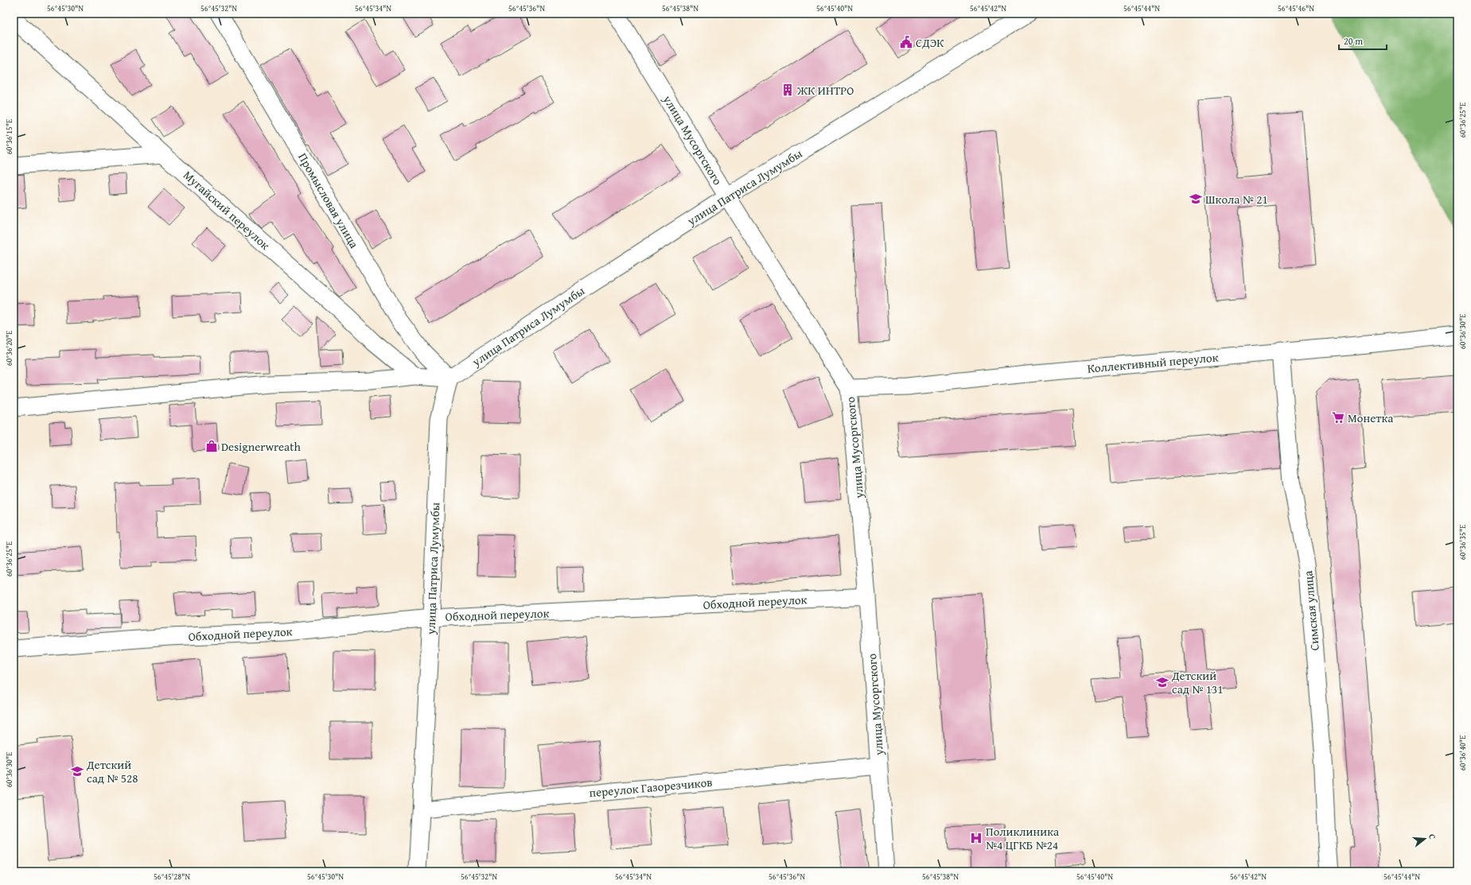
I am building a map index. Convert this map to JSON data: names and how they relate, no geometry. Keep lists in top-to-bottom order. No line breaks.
{"streets":{"street":["улица Мусоргского","улица Патриса Лумумбы","Промысловая улица","Мугайский переулок","Коллективный переулок","Обходной переулок","Симская улица","переулок Газорезчиков"]},"crossings":[["улица Мусоргского","улица Патриса Лумумбы"],["улица Мусоргского","Коллективный переулок"],["улица Мусоргского","Обходной переулок"],["улица Мусоргского","переулок Газорезчиков"],["улица Патриса Лумумбы","Промысловая улица"],["улица Патриса Лумумбы","Обходной переулок"],["улица Патриса Лумумбы","переулок Газорезчиков"],["Коллективный переулок","Симская улица"]],"places":{"public building":["СДЭК"],"building":["ЖК ИНТРО"],"school or university":["Школа № 21","Детский сад № 131","Детский сад № 528"],"supermarket":["Монетка"],"shop":["Designerwreath"],"hospital":["Поликлиника №4 ЦГКБ №24"]},"scale_bar":"20 m","north":"right","coordinates":["56°45'30\"N","56°45'32\"N","56°45'34\"N","56°45'36\"N","56°45'38\"N","56°45'40\"N","56°45'42\"N","56°45'44\"N","56°45'46\"N","60°36'25\"E","60°36'15\"E","60°36'30\"E","60°36'20\"E","60°36'35\"E","60°36'40\"E","56°45'28\"N"]}
